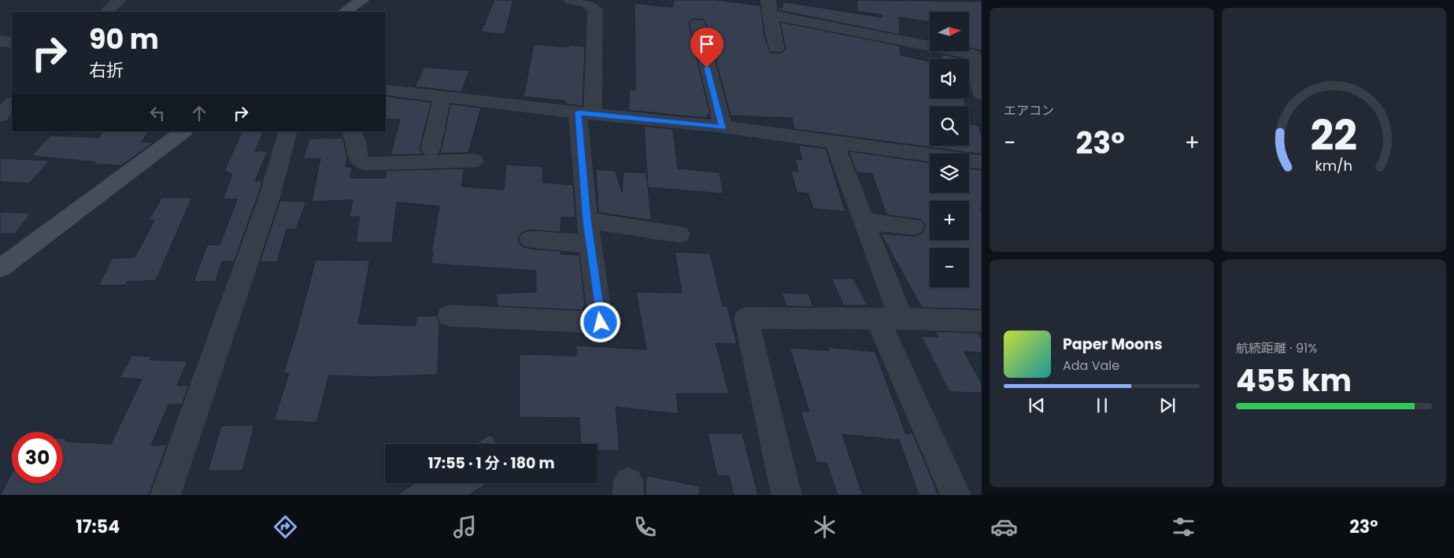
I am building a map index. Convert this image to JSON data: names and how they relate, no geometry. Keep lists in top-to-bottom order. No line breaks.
{"north":"right","page":{"tile":["エアコン",["航続距離 · 91%","455 km"]],"map_buttons":["+","−"],"turn":["90 m","右折"],"heat":["−","23°","+"],"song":["Paper Moons","Ada Vale"],"limit":"30","trip":"17:55 · 1 分 · 180 m","tabs":["17:54","23°"],"gauge":["22","km/h"]}}
